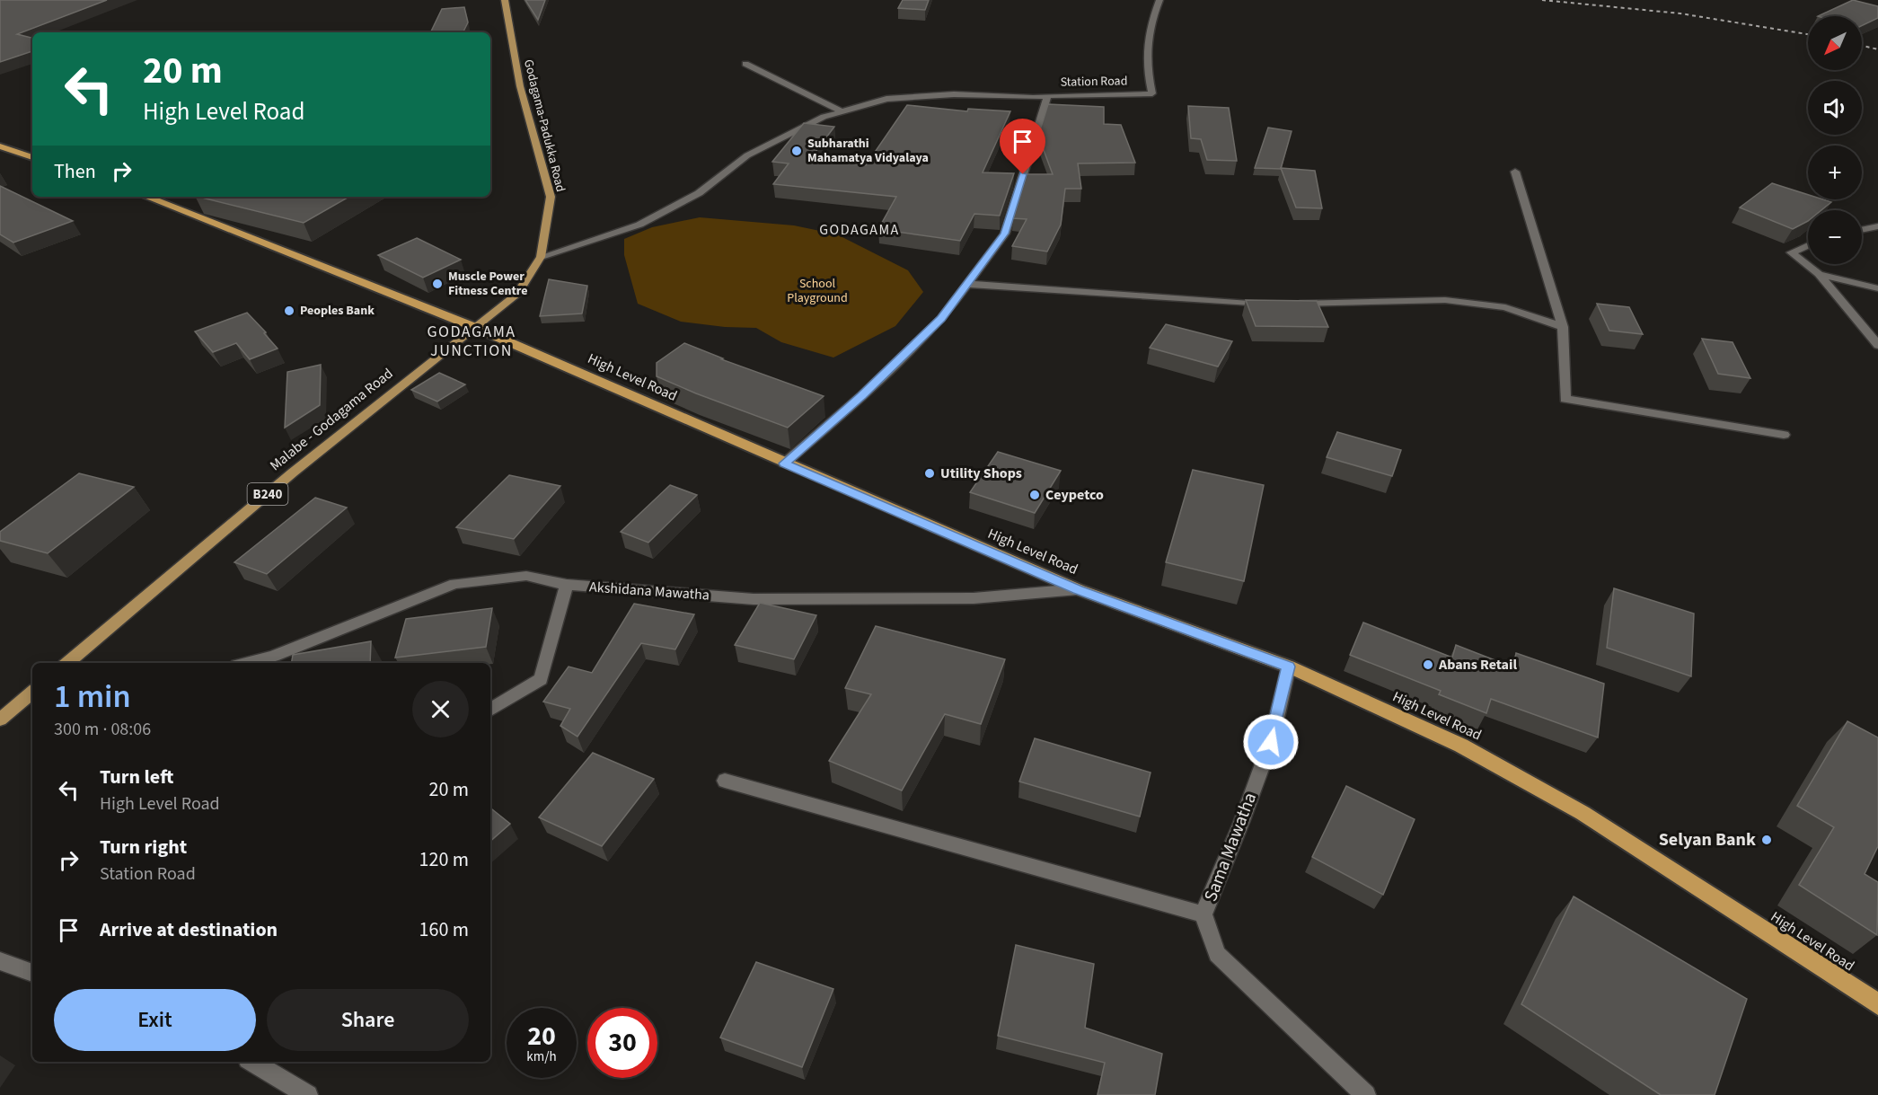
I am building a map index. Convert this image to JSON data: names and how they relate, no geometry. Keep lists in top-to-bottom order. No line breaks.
{"streets":{"highway":["High Level Road"],"main road":["Godagama-Padukka Road","Malabe - Godagama Road","B240"],"street":["Station Road","Akshidana Mawatha","Sama Mawatha"]},"crossings":[["Station Road","High Level Road"],["Godagama-Padukka Road","High Level Road"],["Godagama-Padukka Road","Malabe - Godagama Road"],["High Level Road","Malabe - Godagama Road"],["High Level Road","Akshidana Mawatha"],["High Level Road","Sama Mawatha"]],"districts":["GODAGAMA","GODAGAMA JUNCTION"],"parks":["School Playground"],"places":["Subharathi Mahamatya Vidyalaya","Muscle Power Fitness Centre","Peoples Bank","Utility Shops","Ceypetco","Abans Retail","Selyan Bank"],"north":"bottom left","page":{"map_buttons":["+","−"],"turn":["20 m","High Level Road"],"then":"Then","heading":["1 min","300 m · 08:06"],"list":[{"name":"Turn left","note":"High Level Road","value":"20 m"},{"name":"Turn right","note":"Station Road","value":"120 m"},{"name":"Arrive at destination","value":"160 m"}],"buttons":["Exit","Share"],"speed":"20 km/h","limit":"30"}}
